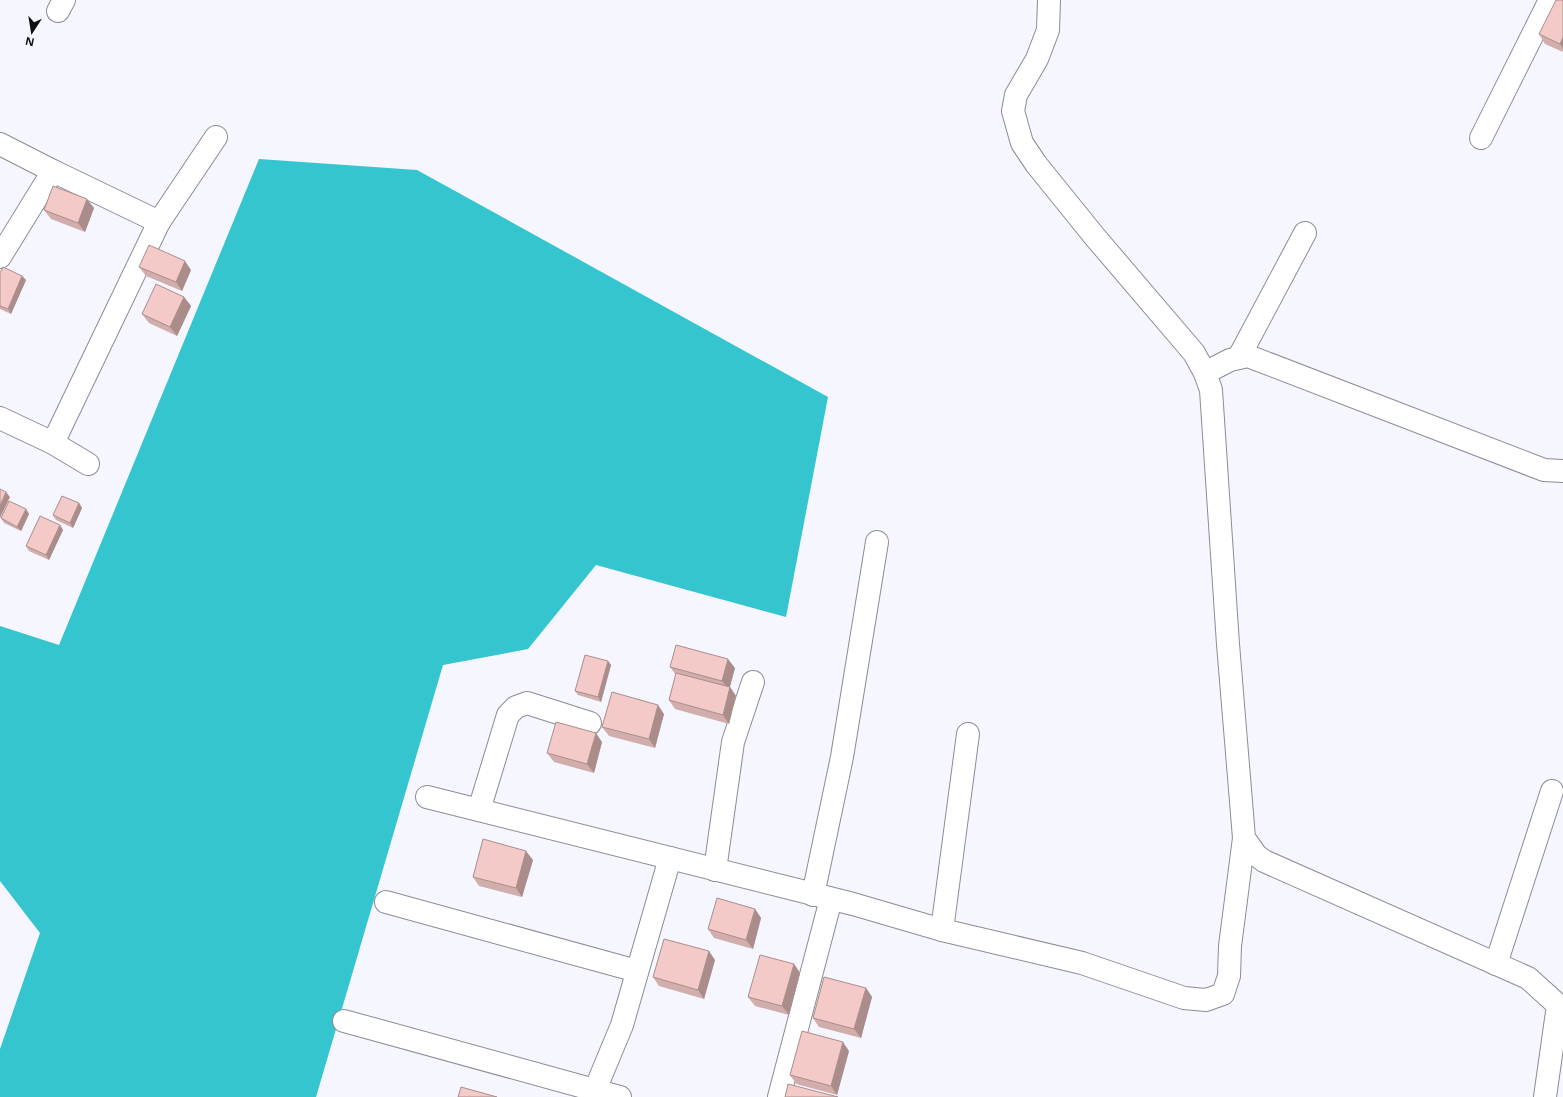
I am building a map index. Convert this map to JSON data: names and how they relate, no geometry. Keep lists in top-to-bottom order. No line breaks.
{"north":"bottom"}
